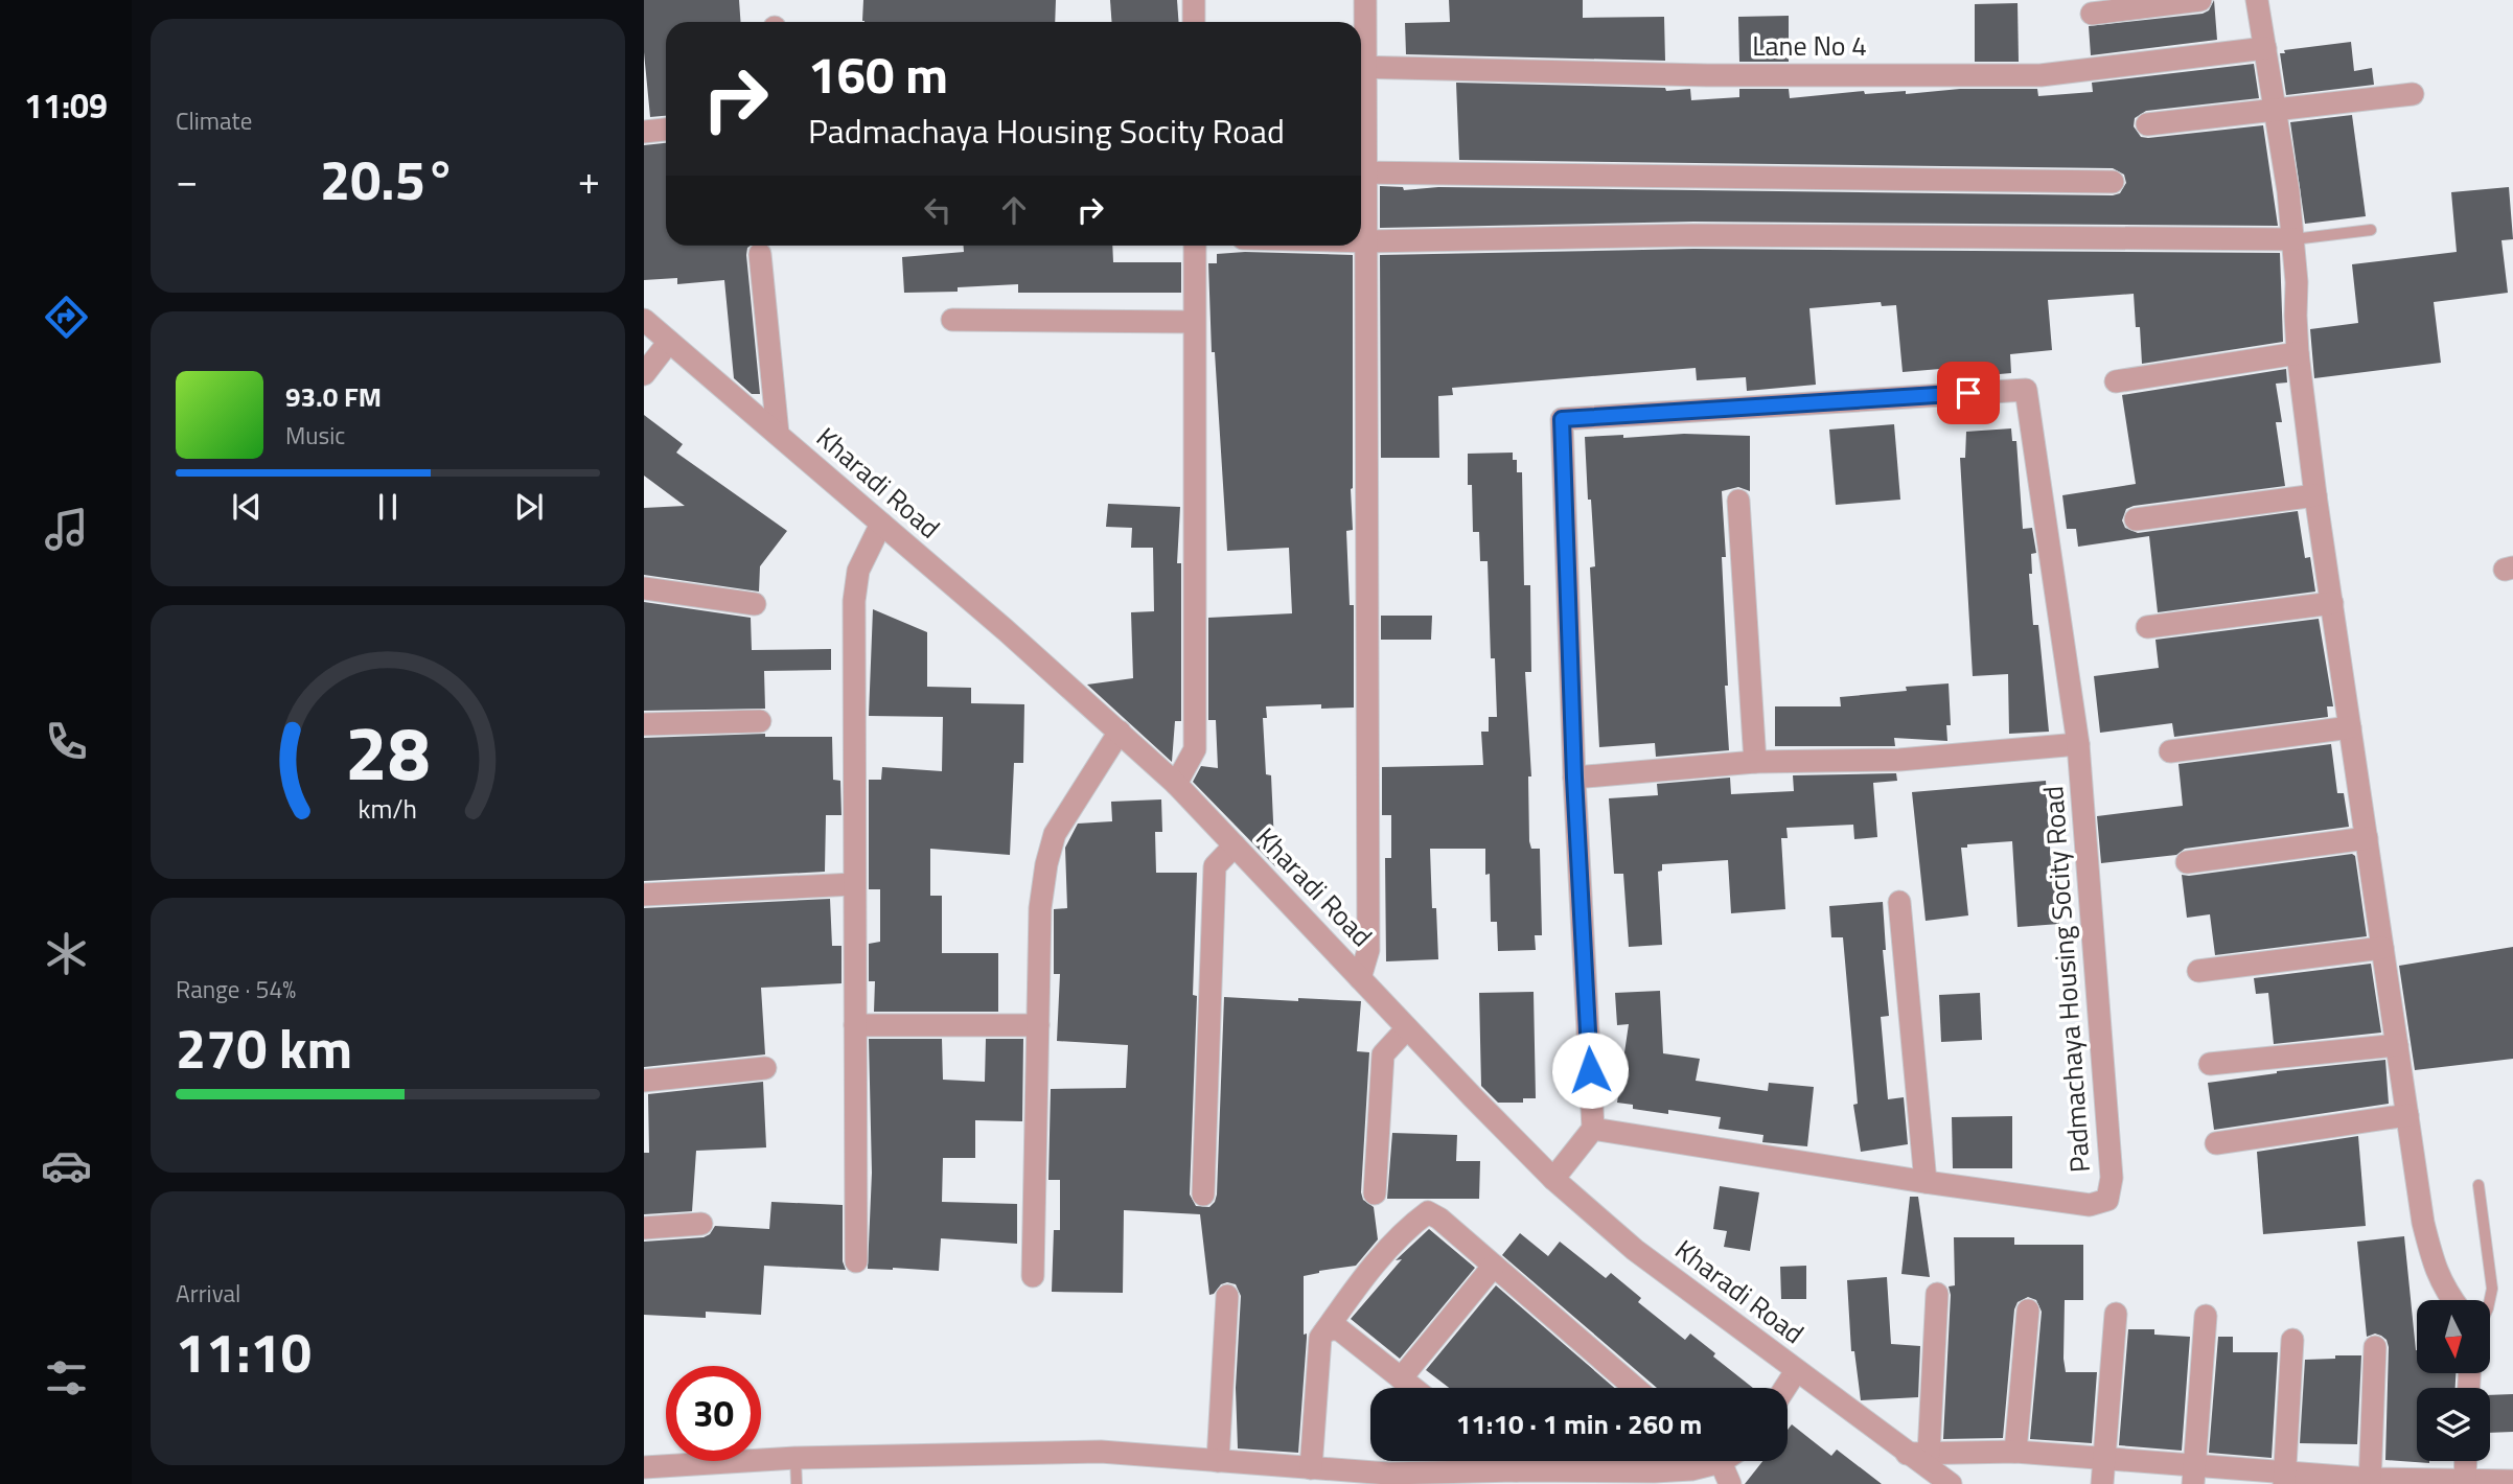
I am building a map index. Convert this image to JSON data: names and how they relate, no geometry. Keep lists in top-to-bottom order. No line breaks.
{"streets":{"street":["Lane No 4","Kharadi Road","Padmachaya Housing Socity Road"]},"north":"bottom","page":{"tabs":"11:09","tile":["Climate",["Range · 54%","270 km"],["Arrival","11:10"]],"turn":["160 m","Padmachaya Housing Socity Road"],"heat":["−","20.5°","+"],"song":["93.0 FM","Music"],"limit":"30","trip":"11:10 · 1 min · 260 m","gauge":["28","km/h"]}}
